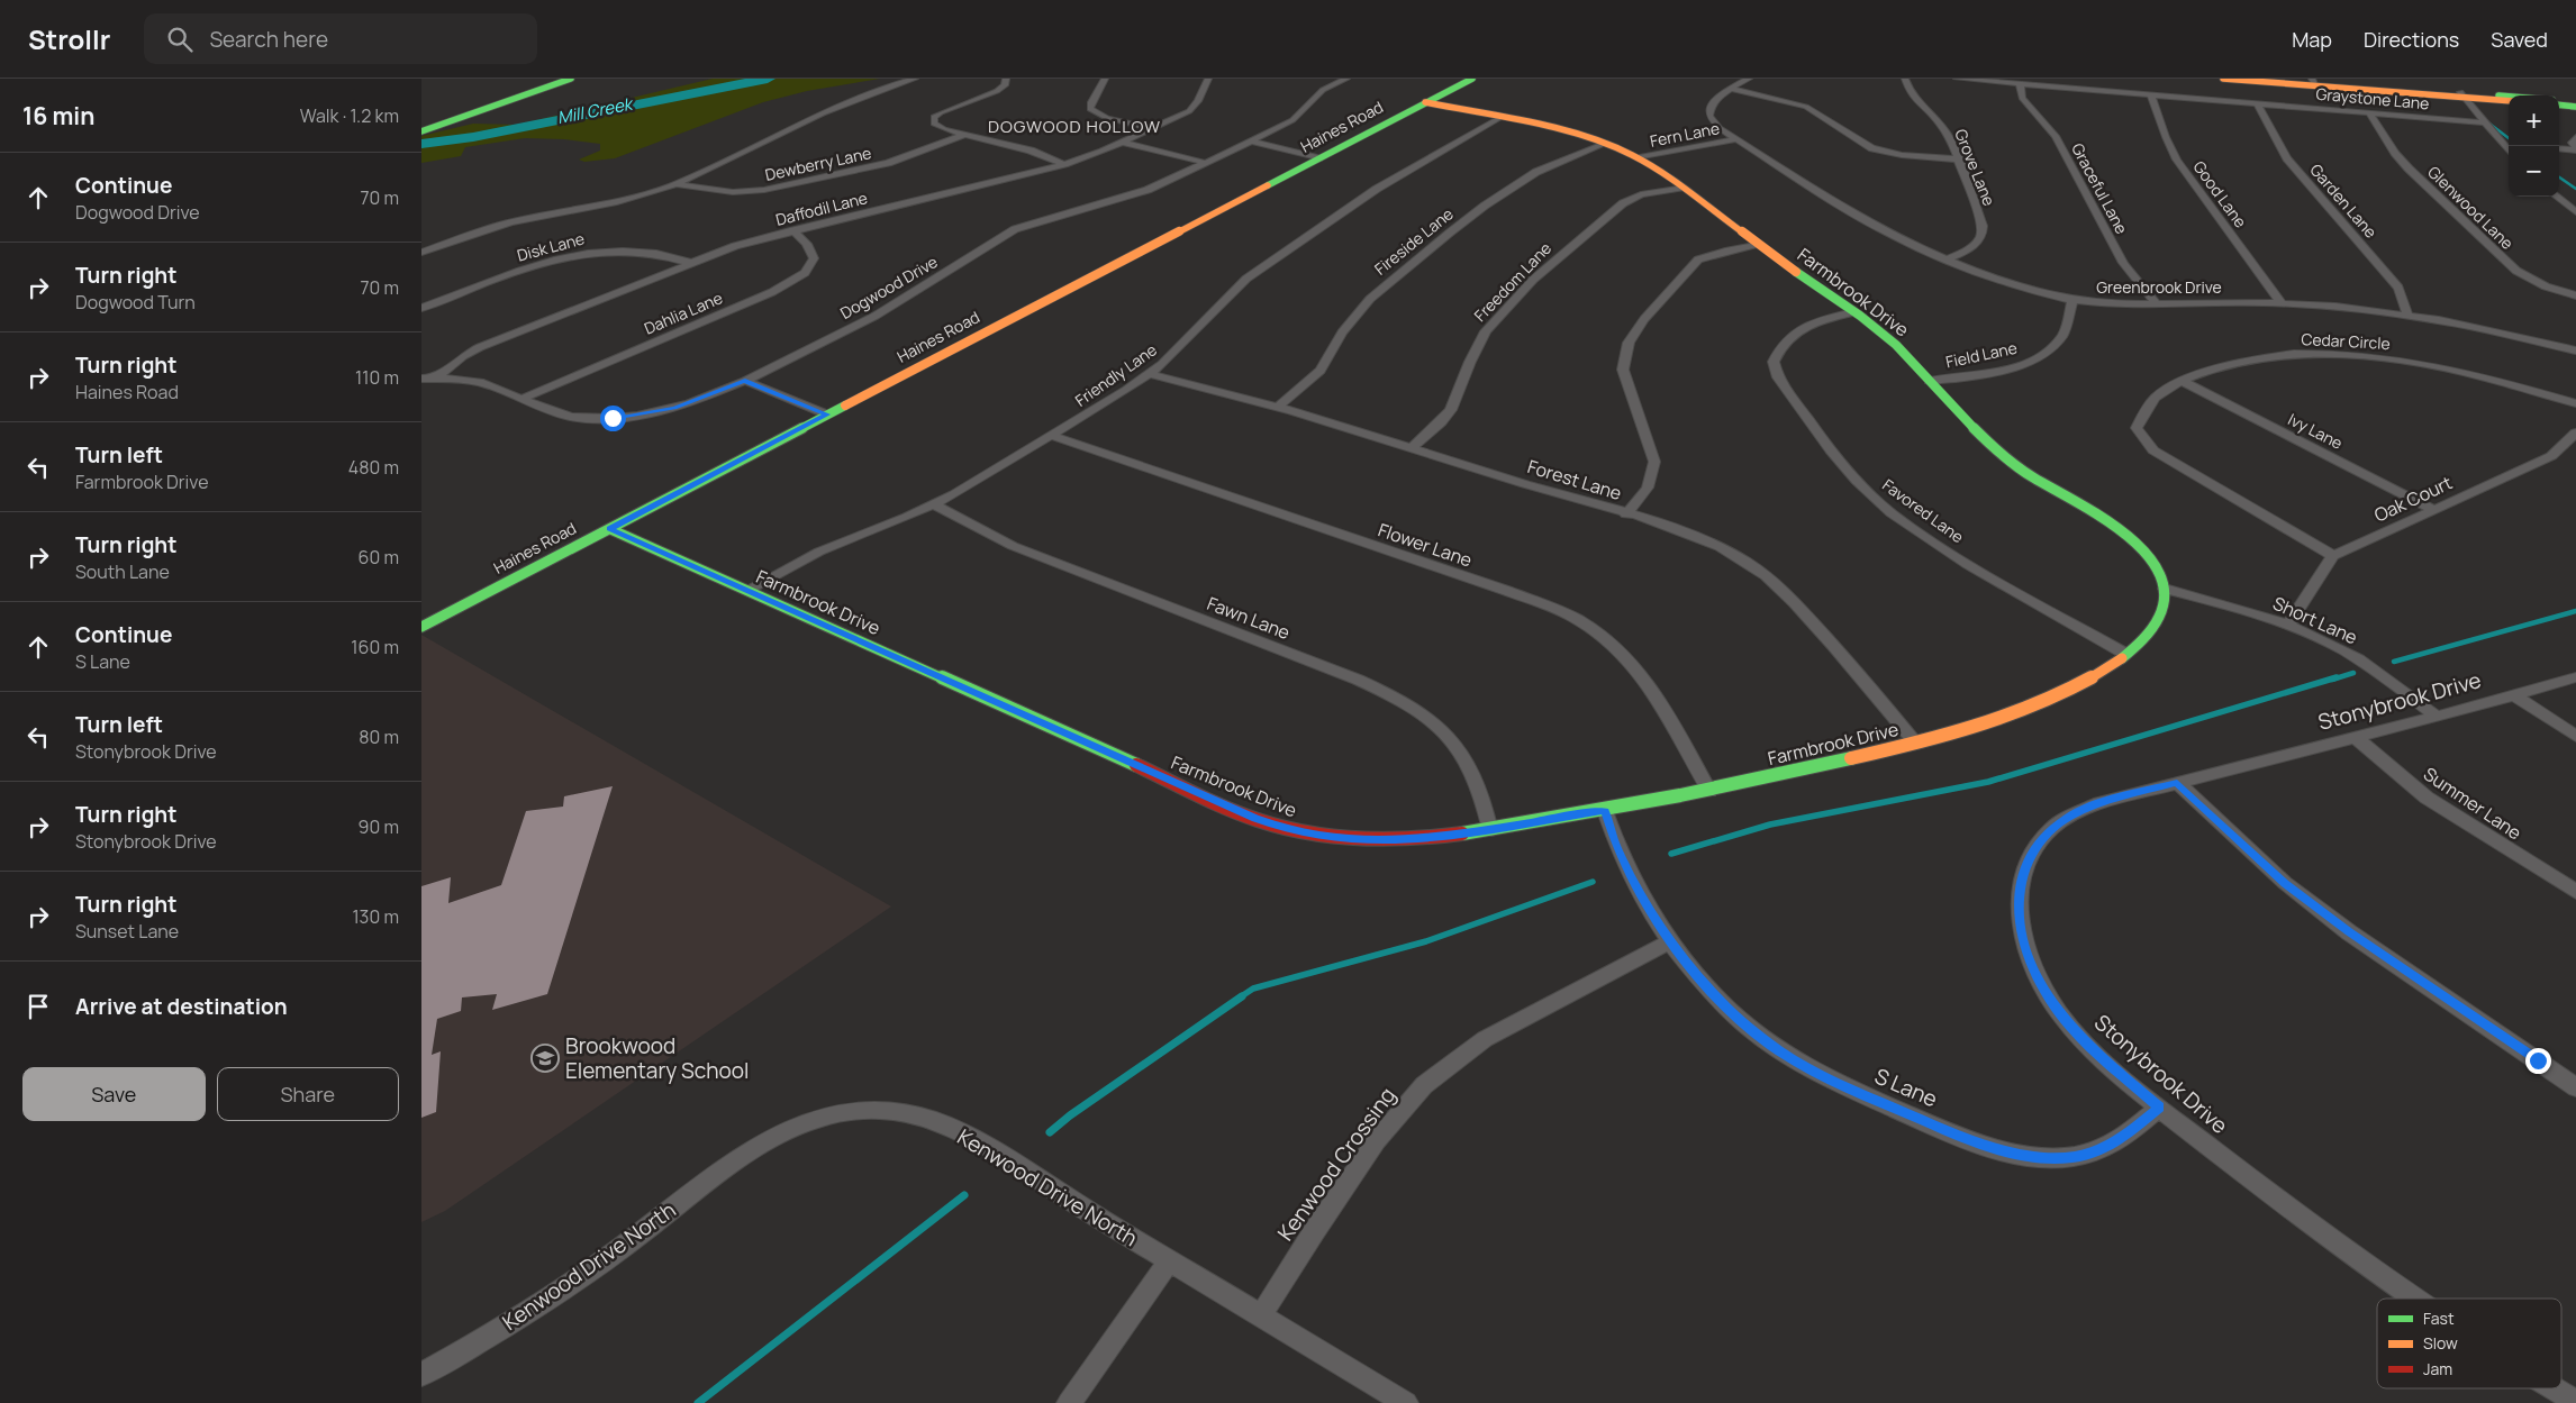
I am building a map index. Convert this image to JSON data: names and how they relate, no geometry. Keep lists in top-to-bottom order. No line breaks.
{"streets":{"street":["Graystone Lane","Haines Road","Fern Lane","Dewberry Lane","Grove Lane","Graceful Lane","Good Lane","Garden Lane","Glenwood Lane","Daffodil Lane","Fireside Lane","Disk Lane","Freedom Lane","Dogwood Drive","Greenbrook Drive","Farmbrook Drive","Dahlia Lane","Cedar Circle","Field Lane","Friendly Lane","Ivy Lane","Forest Lane","Oak Court","Favored Lane","Flower Lane","Fawn Lane","Short Lane","Stonybrook Drive","Summer Lane","S Lane","Kenwood Crossing","Kenwood Drive North"]},"crossings":[["Graystone Lane","Graceful Lane"],["Graystone Lane","Good Lane"],["Graystone Lane","Garden Lane"],["Graystone Lane","Glenwood Lane"],["Haines Road","Farmbrook Drive"],["Fern Lane","Greenbrook Drive"],["Fern Lane","Farmbrook Drive"],["Grove Lane","Greenbrook Drive"],["Graceful Lane","Greenbrook Drive"],["Good Lane","Greenbrook Drive"],["Garden Lane","Greenbrook Drive"],["Daffodil Lane","Disk Lane"],["Daffodil Lane","Dogwood Drive"],["Daffodil Lane","Dahlia Lane"],["Fireside Lane","Farmbrook Drive"],["Fireside Lane","Forest Lane"],["Freedom Lane","Farmbrook Drive"],["Freedom Lane","Forest Lane"],["Dogwood Drive","Dahlia Lane"],["Greenbrook Drive","Field Lane"],["Farmbrook Drive","Field Lane"],["Farmbrook Drive","Friendly Lane"],["Farmbrook Drive","Forest Lane"],["Farmbrook Drive","Favored Lane"],["Farmbrook Drive","Flower Lane"],["Farmbrook Drive","Fawn Lane"],["Farmbrook Drive","Short Lane"],["Farmbrook Drive","S Lane"],["Cedar Circle","Ivy Lane"],["Cedar Circle","Oak Court"],["Friendly Lane","Forest Lane"],["Friendly Lane","Flower Lane"],["Friendly Lane","Fawn Lane"],["Ivy Lane","Oak Court"],["Short Lane","Stonybrook Drive"],["Stonybrook Drive","Summer Lane"],["Stonybrook Drive","S Lane"],["S Lane","Kenwood Crossing"],["Kenwood Crossing","Kenwood Drive North"]],"districts":["DOGWOOD HOLLOW"],"water":["Mill Creek"],"places":{"school or university":["Brookwood Elementary School"]},"legend":["Fast","Slow","Jam"],"page":{"header":"Strollr","search":"Search here","nav":["Map","Directions","Saved"],"heading":["16 min","Walk · 1.2 km"],"map_buttons":["+","−"],"list":[["Continue","Dogwood Drive","70 m"],["Turn right","Dogwood Turn","70 m"],["Turn right","Haines Road","110 m"],["Turn left","Farmbrook Drive","480 m"],["Turn right","South Lane","60 m"],["Continue","S Lane","160 m"],["Turn left","Stonybrook Drive","80 m"],["Turn right","Stonybrook Drive","90 m"],["Turn right","Sunset Lane","130 m"],"Arrive at destination"],"buttons":["Save","Share"]}}
